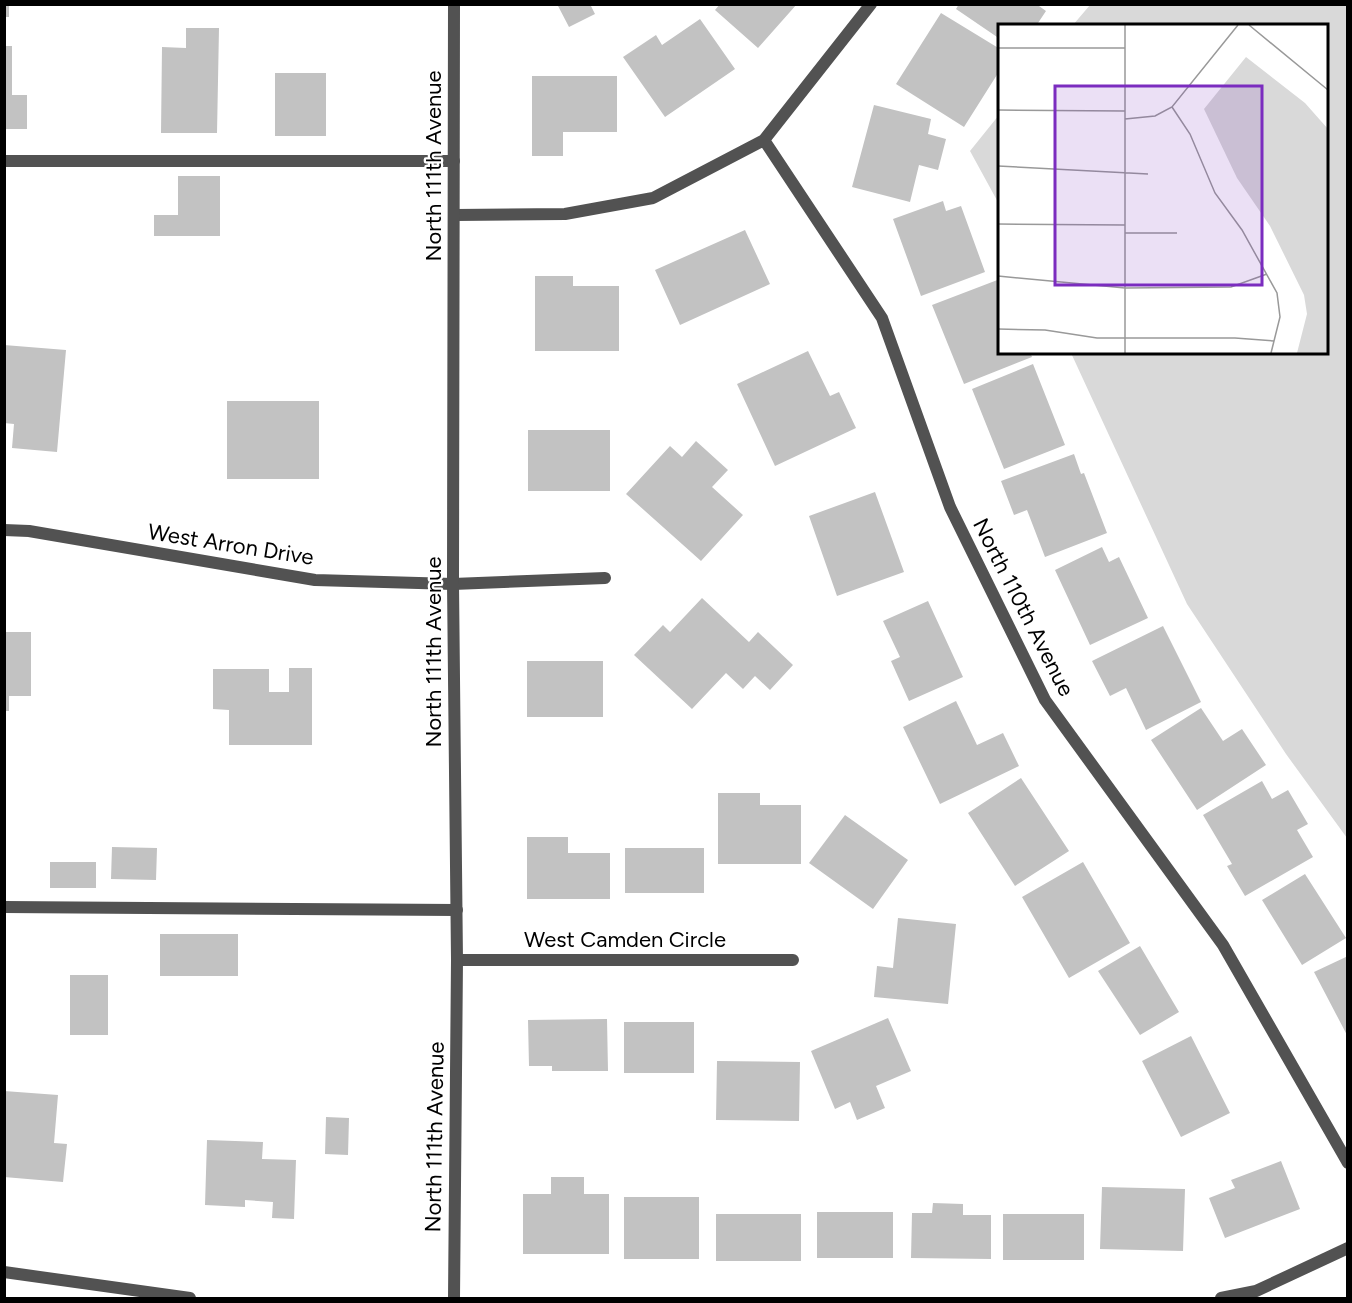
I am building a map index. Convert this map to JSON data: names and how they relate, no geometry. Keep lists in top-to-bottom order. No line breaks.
{"streets":{"street":["North 111th Avenue","West Arron Drive","North 110th Avenue","West Camden Circle"]},"crossings":[["North 111th Avenue","West Arron Drive"],["North 111th Avenue","West Camden Circle"]]}
